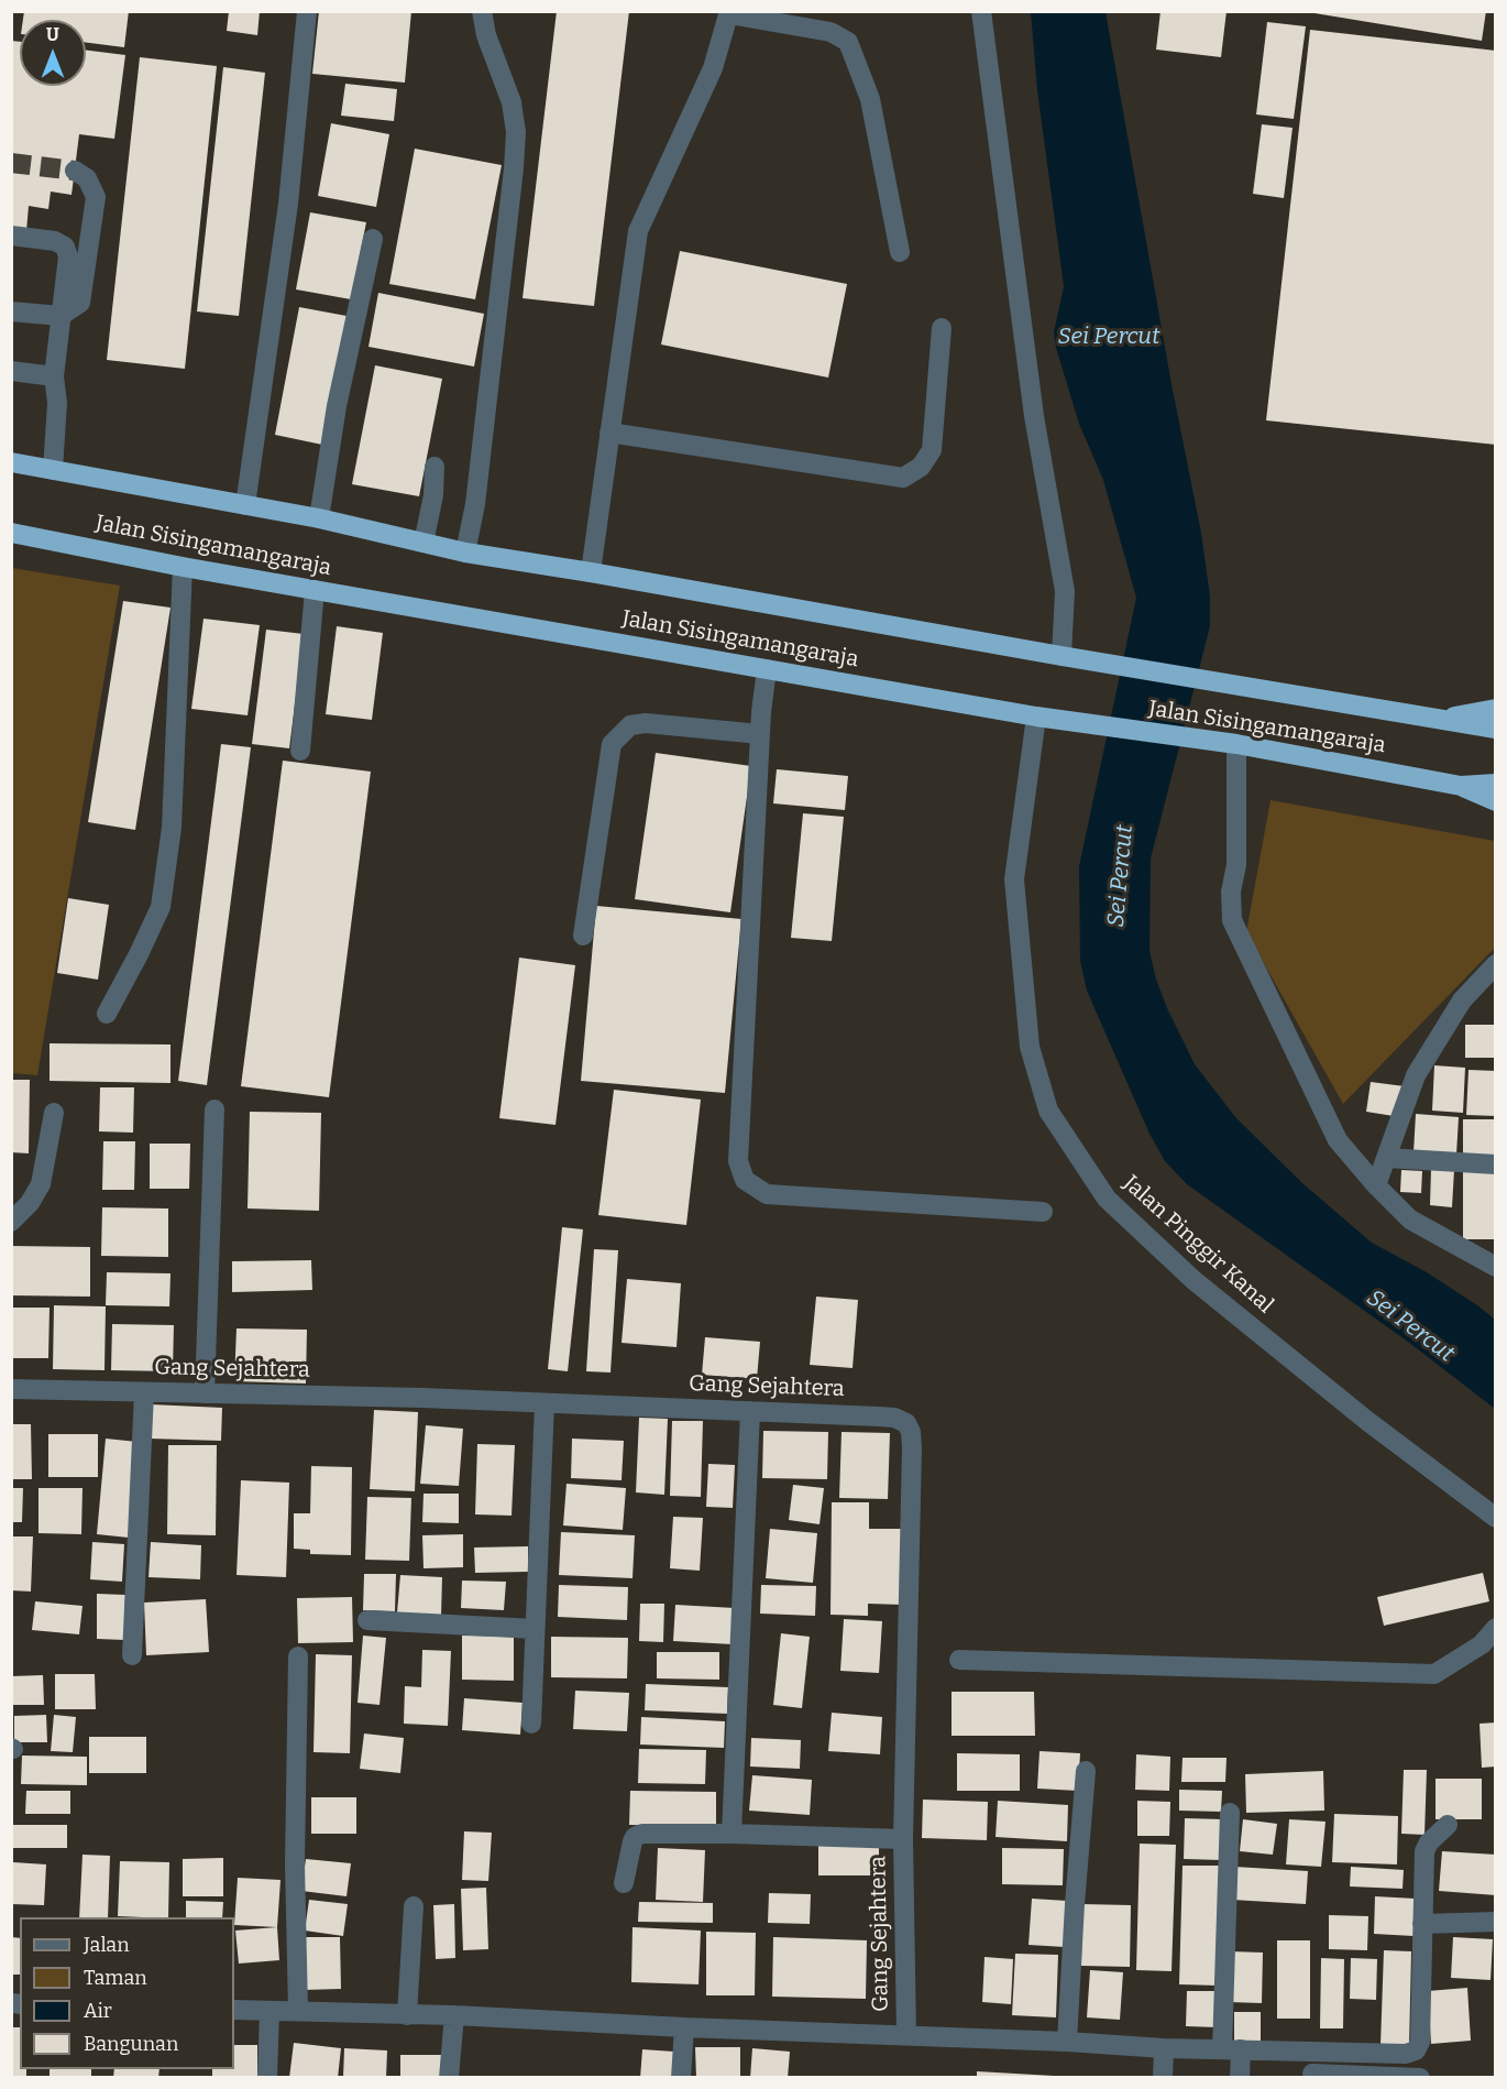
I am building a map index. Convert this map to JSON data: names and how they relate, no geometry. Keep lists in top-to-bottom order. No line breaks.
{"streets":{"highway":["Jalan Sisingamangaraja"],"street":["Jalan Pinggir Kanal","Gang Sejahtera"]},"crossings":[["Jalan Sisingamangaraja","Jalan Pinggir Kanal"]],"water":["Sei Percut"],"legend":["Jalan","Taman","Air","Bangunan"],"north":"top"}
